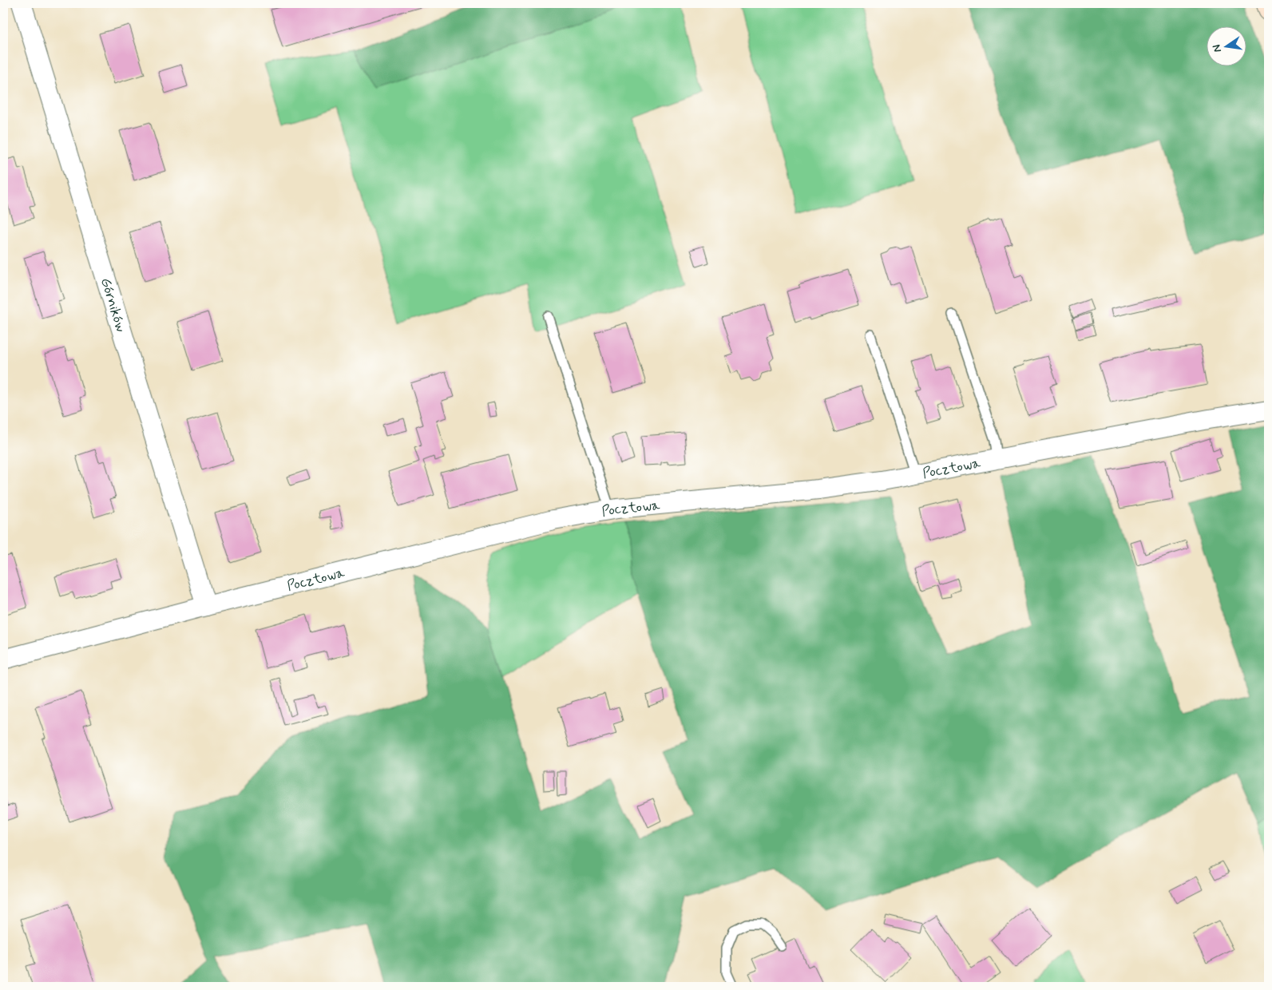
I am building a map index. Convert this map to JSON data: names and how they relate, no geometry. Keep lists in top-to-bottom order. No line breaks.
{"streets":{"street":["Górników","Pocztowa"]},"crossings":[["Górników","Pocztowa"]],"north":"left"}
